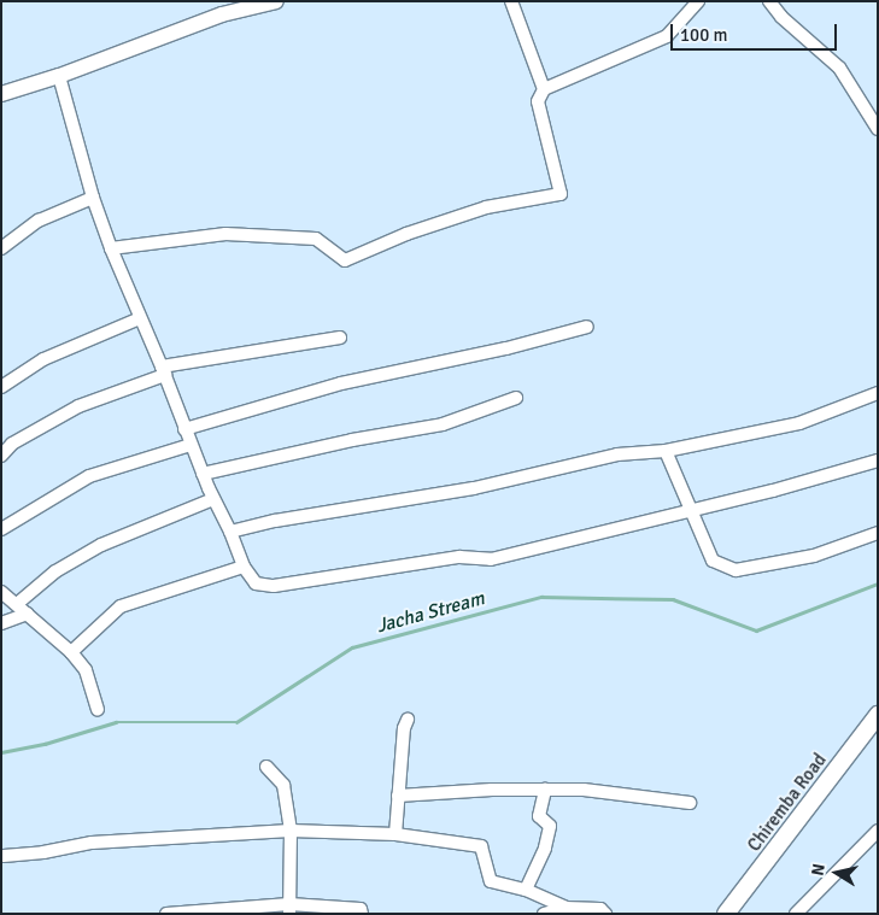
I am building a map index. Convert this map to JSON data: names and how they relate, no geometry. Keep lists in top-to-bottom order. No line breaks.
{"streets":{"main road":["Chiremba Road"]},"water":["Jacha Stream"],"scale_bar":"100 m","north":"left"}
